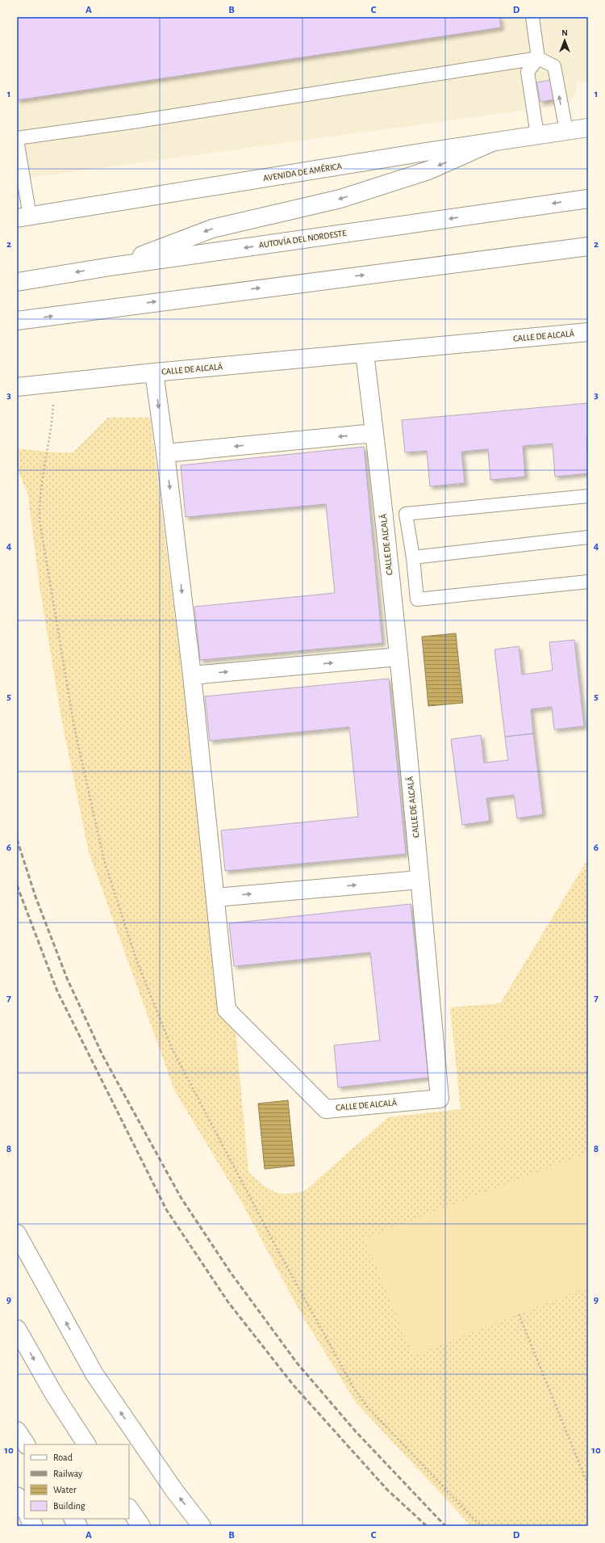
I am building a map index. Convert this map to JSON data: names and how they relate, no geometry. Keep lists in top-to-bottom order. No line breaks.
{"streets":{"main road":["AVENIDA DE AMÉRICA","AUTOVÍA DEL NORDESTE","CALLE DE ALCALÁ"]},"legend":["Road","Railway","Water","Building"],"north":"top","grid":{"columns":["A","B","C","D"],"rows":["1","2","3","4","5","6","7","8","9","10"]}}
